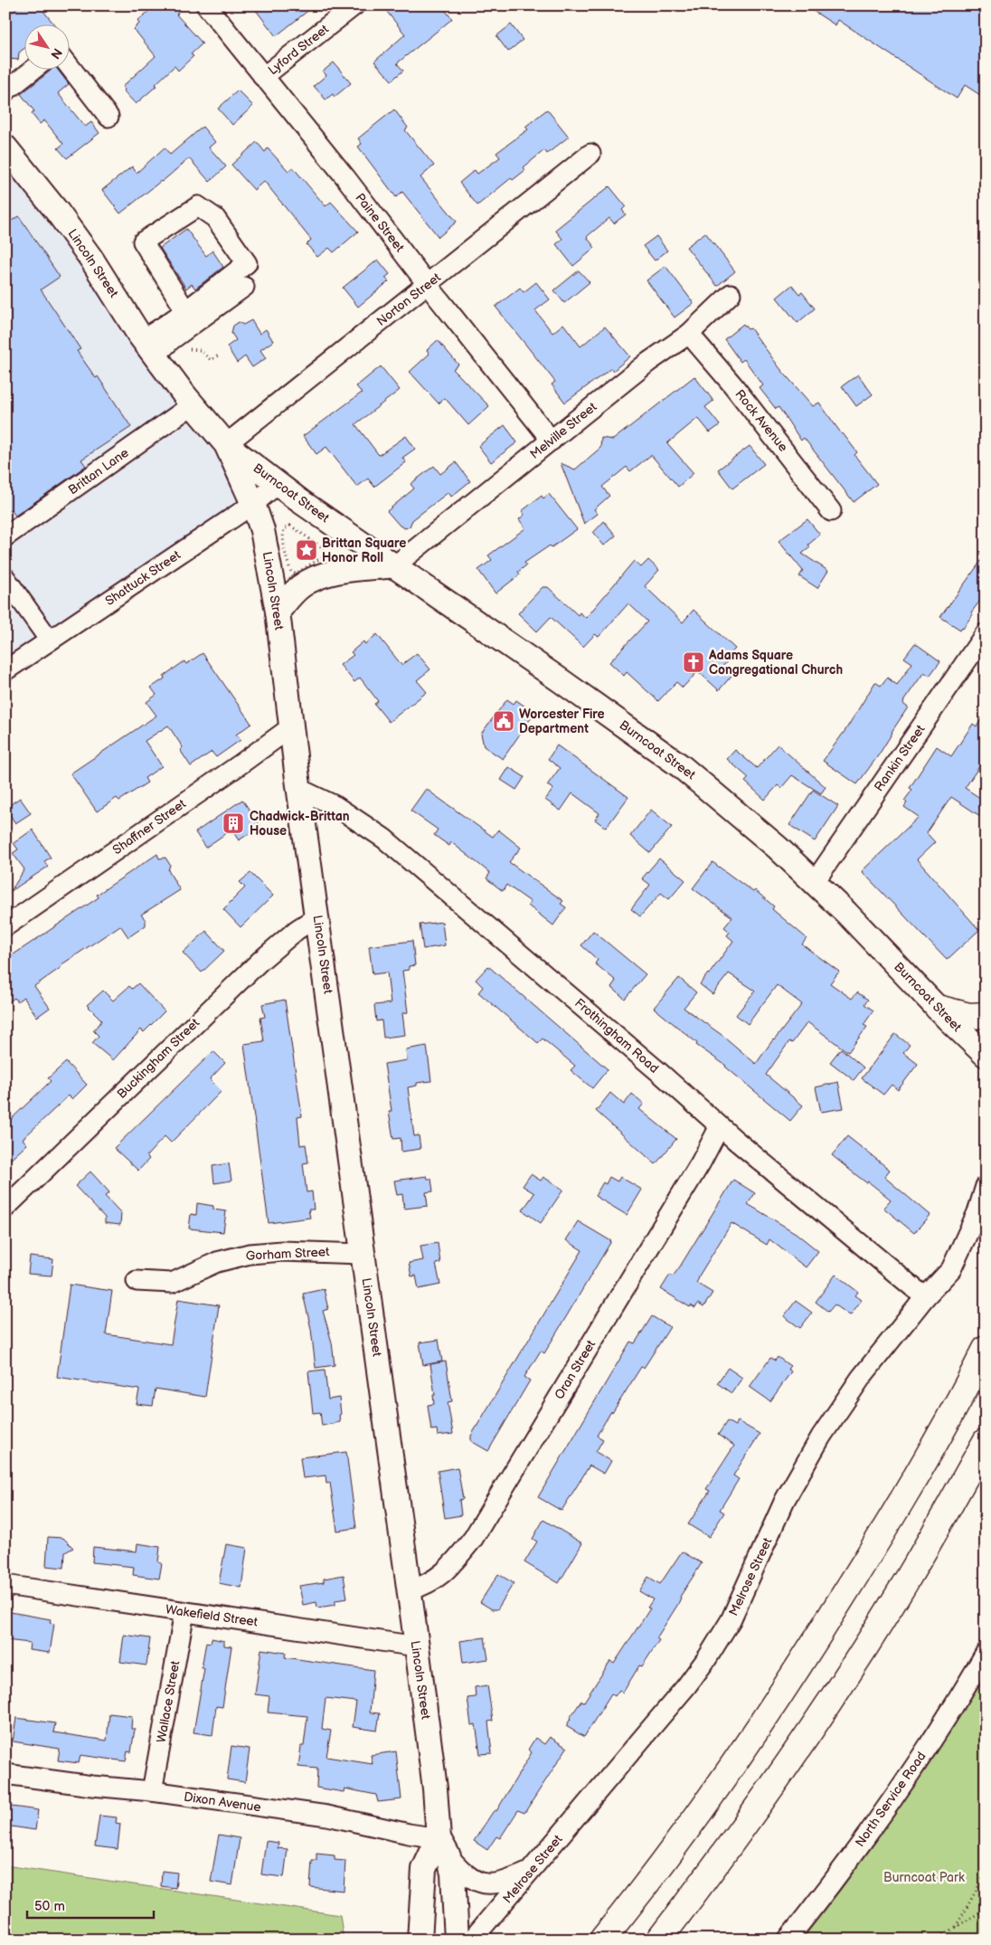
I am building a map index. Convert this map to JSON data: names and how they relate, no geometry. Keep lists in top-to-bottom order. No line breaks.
{"streets":{"main road":["Lincoln Street","Burncoat Street"],"street":["Lyford Street","Paine Street","Norton Street","Rock Avenue","Melville Street","Brittan Lane","Shattuck Street","Rankin Street","Shaffner Street","Frothingham Road","Buckingham Street","Gorham Street","Oran Street","Melrose Street","Wakefield Street","Wallace Street","North Service Road","Dixon Avenue"]},"crossings":[["Lyford Street","Paine Street"],["Paine Street","Norton Street"],["Paine Street","Melville Street"],["Lincoln Street","Norton Street"],["Lincoln Street","Brittan Lane"],["Lincoln Street","Burncoat Street"],["Lincoln Street","Shattuck Street"],["Lincoln Street","Shaffner Street"],["Lincoln Street","Frothingham Road"],["Lincoln Street","Buckingham Street"],["Lincoln Street","Gorham Street"],["Lincoln Street","Oran Street"],["Lincoln Street","Wakefield Street"],["Lincoln Street","Dixon Avenue"],["Norton Street","Burncoat Street"],["Rock Avenue","Melville Street"],["Melville Street","Burncoat Street"],["Burncoat Street","Shattuck Street"],["Burncoat Street","Rankin Street"],["Frothingham Road","Oran Street"],["Frothingham Road","Melrose Street"],["Wakefield Street","Wallace Street"],["Wallace Street","Dixon Avenue"]],"parks":["Burncoat Park"],"places":{"place":["Brittan Square Honor Roll"],"church":["Adams Square Congregational Church"],"public building":["Worcester Fire Department"],"building":["Chadwick-Brittan House"]},"scale_bar":"50 m","north":"bottom right"}
